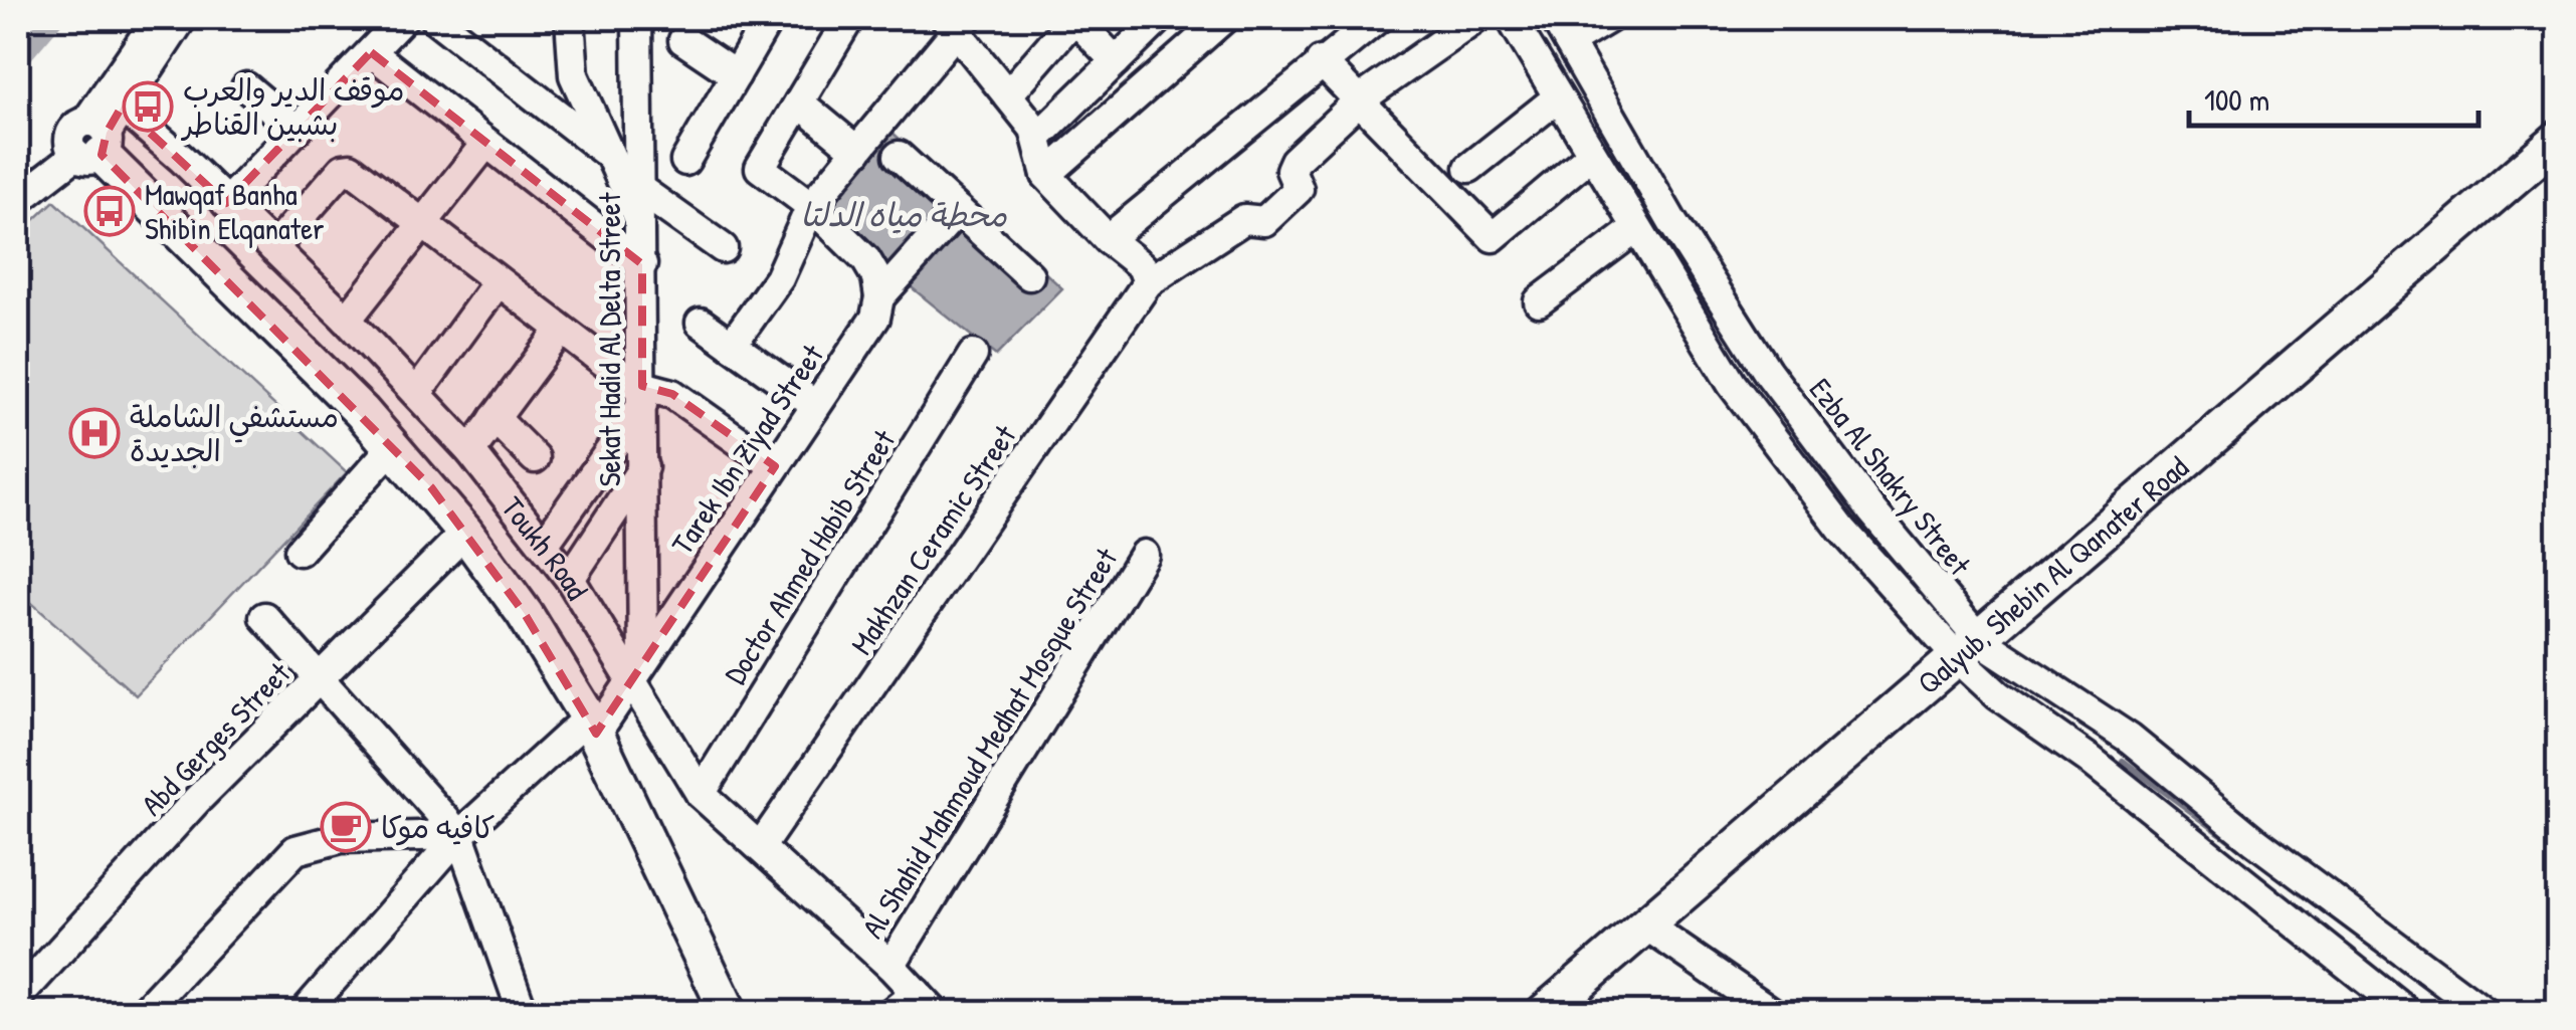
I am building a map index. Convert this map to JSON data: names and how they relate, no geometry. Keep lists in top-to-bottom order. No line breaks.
{"streets":{"main road":["Toukh Road","Qalyub, Shebin Al Qanater Road"],"street":["Sekat Hadid Al Delta Street","Tarek Ibn Ziyad Street","Ezba Al Shakry Street","Makhzan Ceramic Street","Doctor Ahmed Habib Street","Abd Gerges Street","Al Shahid Mahmoud Medhat Mosque Street"]},"crossings":[["Sekat Hadid Al Delta Street","Tarek Ibn Ziyad Street"],["Sekat Hadid Al Delta Street","Toukh Road"],["Tarek Ibn Ziyad Street","Toukh Road"],["Ezba Al Shakry Street","Qalyub, Shebin Al Qanater Road"],["Makhzan Ceramic Street","Toukh Road"],["Toukh Road","Doctor Ahmed Habib Street"],["Toukh Road","Abd Gerges Street"],["Toukh Road","Al Shahid Mahmoud Medhat Mosque Street"]],"water":["محطة مياه الدلتا"],"places":{"bus stop":["موقف الدير والعرب بشبين القناطر","Mawqaf Banha Shibin Elqanater"],"hospital":["مستشفي الشاملة الجديدة"],"cafe":["كافيه موكا"]},"scale_bar":"100 m"}
